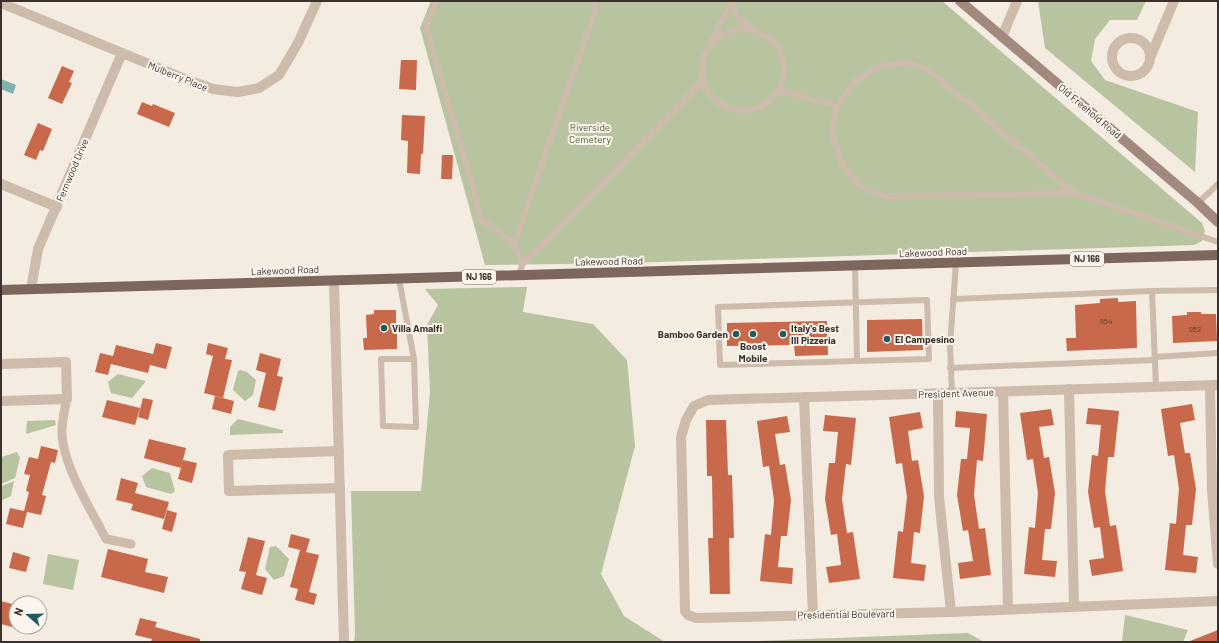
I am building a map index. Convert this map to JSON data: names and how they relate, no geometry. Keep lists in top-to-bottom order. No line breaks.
{"streets":{"main road":["Old Freehold Road","Lakewood Road","NJ 166"],"street":["Mulberry Place","Fernwood Drive","President Avenue","Presidential Boulevard"]},"crossings":[["Mulberry Place","Fernwood Drive"],["Fernwood Drive","Lakewood Road"],["President Avenue","Presidential Boulevard"]],"parks":["Riverside Cemetery"],"places":["Villa Amalfi","Bamboo Garden","Boost Mobile","Italy's Best III Pizzeria","El Campesino"],"house_numbers":["954","952"],"north":"left"}
